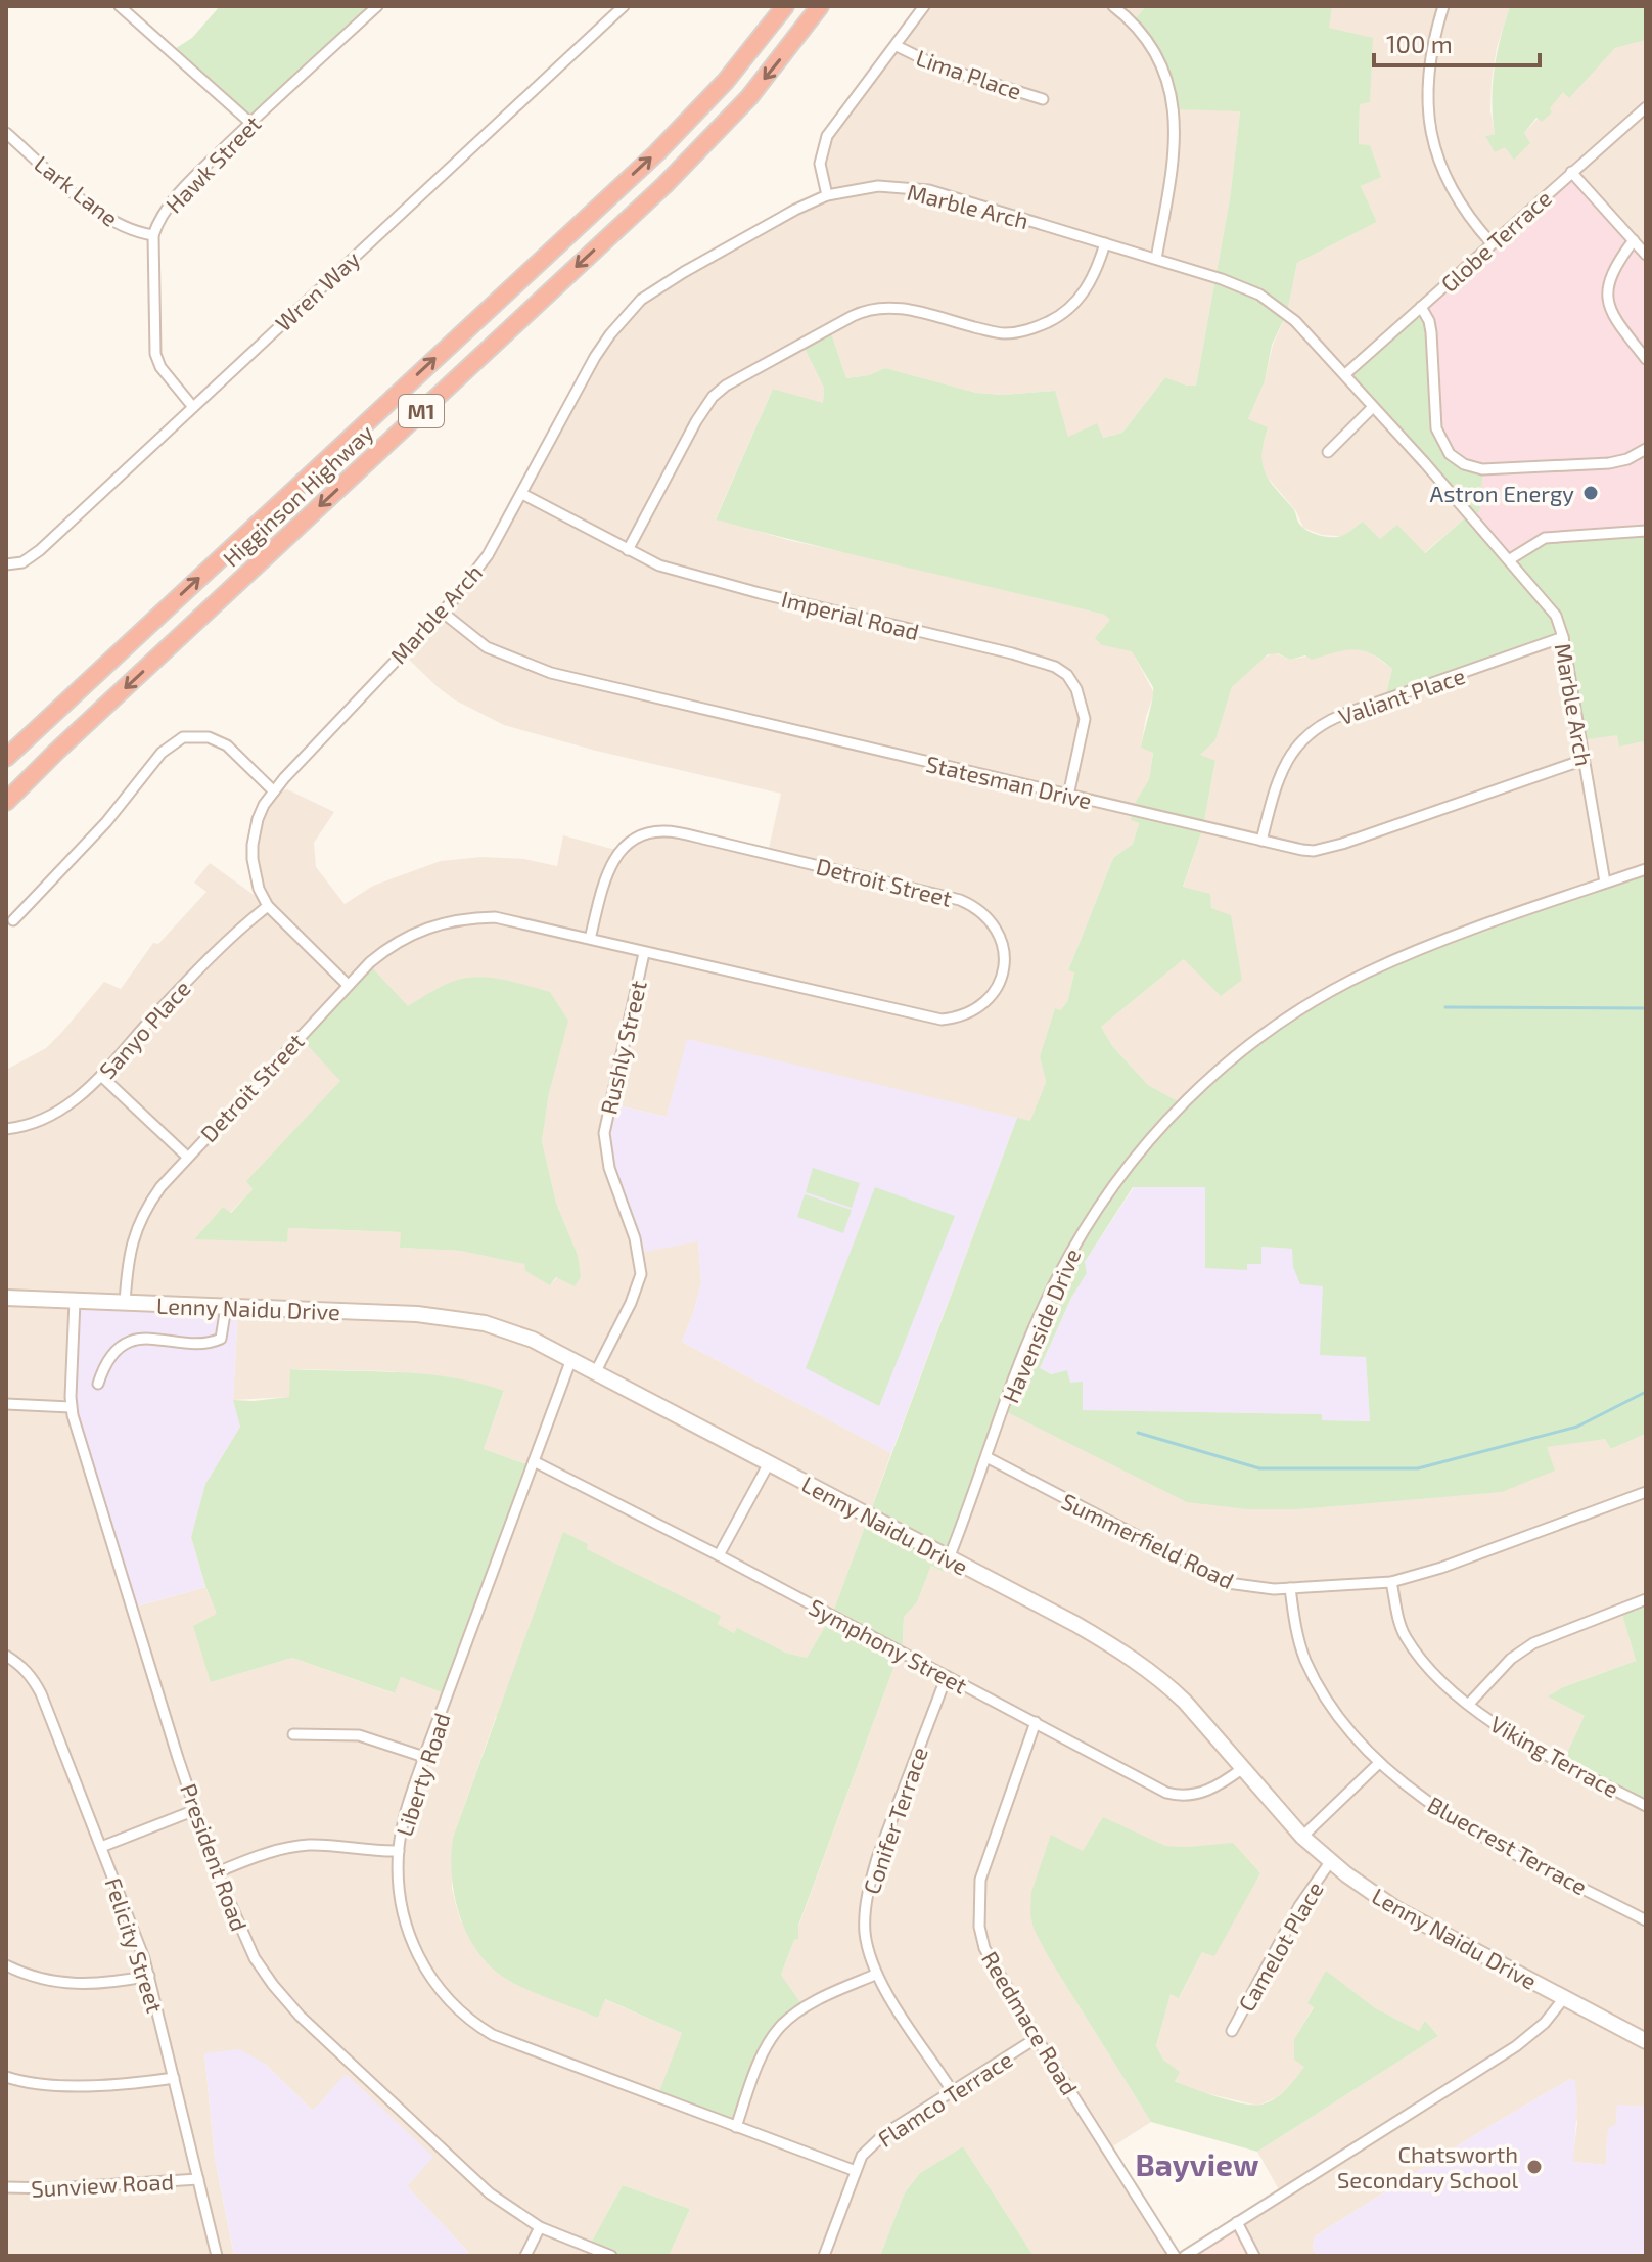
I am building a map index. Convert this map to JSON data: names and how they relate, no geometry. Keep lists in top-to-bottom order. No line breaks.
{"streets":{"highway":["M1","Higginson Highway"],"street":["Lima Place","Hawk Street","Lark Lane","Marble Arch","Globe Terrace","Wren Way","Imperial Road","Valiant Place","Statesman Drive","Detroit Street","Sanyo Place","Rushly Street","Lenny Naidu Drive","Havenside Drive","Summerfield Road","Symphony Street","Viking Terrace","Liberty Road","Conifer Terrace","Bluecrest Terrace","President Road","Felicity Street","Camelot Place","Reedmace Road","Flamco Terrace","Sunview Road"]},"crossings":[["Hawk Street","Lark Lane"],["Hawk Street","Wren Way"],["Marble Arch","Globe Terrace"],["Marble Arch","Imperial Road"],["Marble Arch","Valiant Place"],["Marble Arch","Statesman Drive"],["Marble Arch","Detroit Street"],["Marble Arch","Sanyo Place"],["Marble Arch","Havenside Drive"],["Imperial Road","Statesman Drive"],["Valiant Place","Statesman Drive"],["Detroit Street","Rushly Street"],["Detroit Street","Lenny Naidu Drive"],["Rushly Street","Lenny Naidu Drive"],["Lenny Naidu Drive","Havenside Drive"],["Lenny Naidu Drive","Symphony Street"],["Lenny Naidu Drive","Liberty Road"],["Lenny Naidu Drive","President Road"],["Lenny Naidu Drive","Camelot Place"],["Havenside Drive","Summerfield Road"],["Summerfield Road","Viking Terrace"],["Summerfield Road","Bluecrest Terrace"],["Symphony Street","Liberty Road"],["Symphony Street","Conifer Terrace"],["Symphony Street","Reedmace Road"],["Liberty Road","Flamco Terrace"],["Conifer Terrace","Flamco Terrace"],["Felicity Street","Sunview Road"],["Reedmace Road","Flamco Terrace"]],"districts":["Bayview"],"places":["Astron Energy","Chatsworth Secondary School"],"scale_bar":"100 m"}
